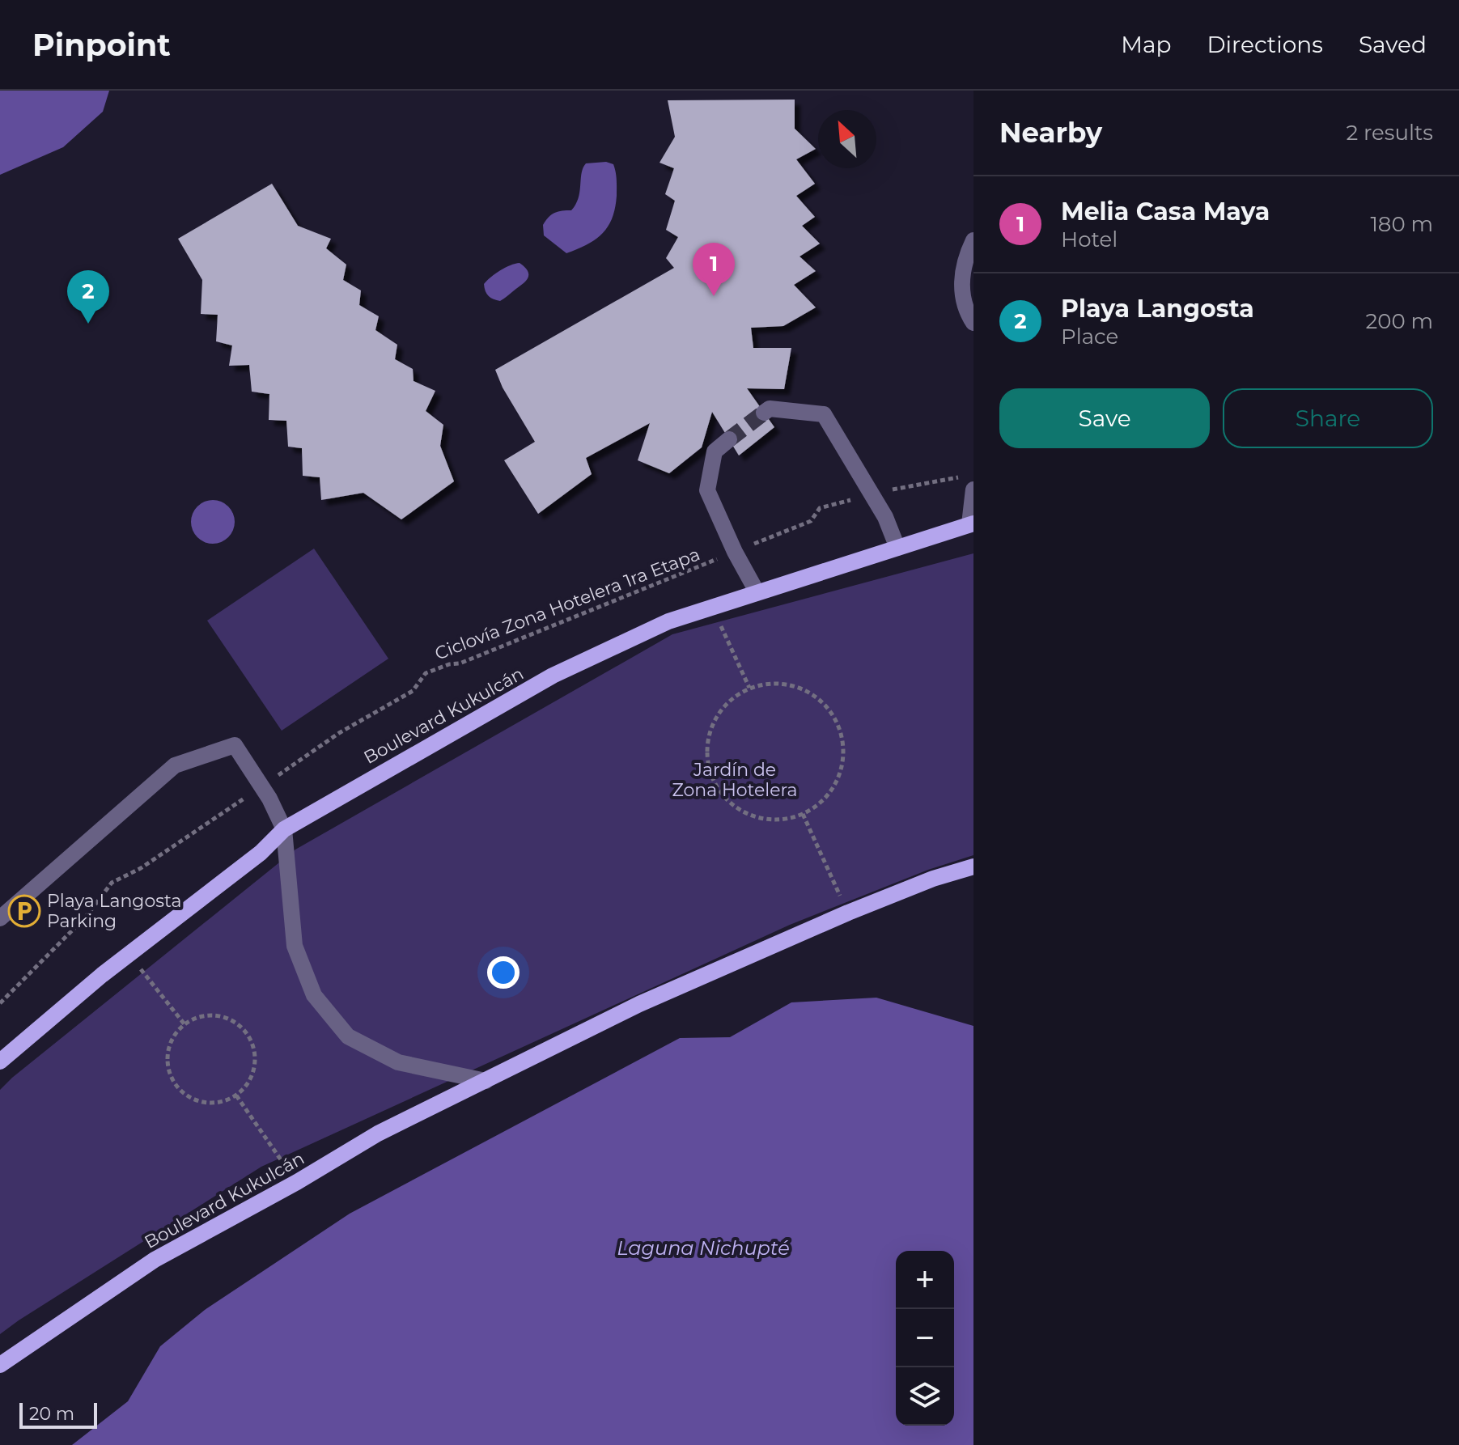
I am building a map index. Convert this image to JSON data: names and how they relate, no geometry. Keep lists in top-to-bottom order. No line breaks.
{"streets":{"main road":["Boulevard Kukulcán"],"path":["Ciclovía Zona Hotelera 1ra Etapa"]},"water":["Laguna Nichupté"],"parks":["Jardín de Zona Hotelera"],"places":{"parking":["Playa Langosta Parking"]},"scale_bar":"20 m","north":"top left","page":{"header":"Pinpoint","nav":["Map","Directions","Saved"],"heading":["Nearby","2 results"],"list":[{"mark":"1","name":"Melia Casa Maya","note":"Hotel","value":"180 m"},{"mark":"2","name":"Playa Langosta","note":"Place","value":"200 m"}],"pins":["1","2"],"buttons":["Save","Share"],"map_buttons":["+","−"],"scale":"20 m"}}
